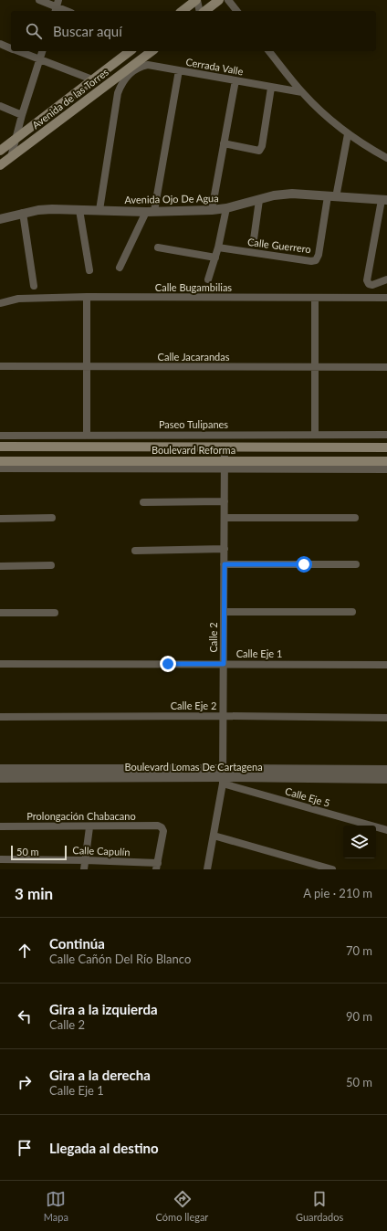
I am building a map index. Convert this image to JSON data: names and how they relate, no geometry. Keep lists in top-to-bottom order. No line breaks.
{"streets":{"main road":["Avenida de las Torres","Boulevard Reforma"],"street":["Cerrada Valle","Avenida Ojo De Agua","Calle Guerrero","Calle Bugambilias","Calle Jacarandas","Paseo Tulipanes","Calle 2","Calle Eje 1","Calle Eje 2","Boulevard Lomas De Cartagena","Calle Eje 5","Prolongación Chabacano","Calle Capulín"]},"crossings":[["Cerrada Valle","Avenida Ojo De Agua"],["Avenida Ojo De Agua","Calle Guerrero"],["Boulevard Reforma","Calle 2"],["Calle 2","Calle Eje 1"],["Calle 2","Calle Eje 2"],["Calle 2","Boulevard Lomas De Cartagena"],["Calle 2","Calle Eje 5"],["Boulevard Lomas De Cartagena","Calle Eje 5"],["Prolongación Chabacano","Calle Capulín"]],"scale_bar":"50 m","page":{"search":"Buscar aquí","scale":"50 m","heading":["3 min","A pie · 210 m"],"list":[["Continúa","Calle Cañón Del Río Blanco","70 m"],["Gira a la izquierda","Calle 2","90 m"],["Gira a la derecha","Calle Eje 1","50 m"],"Llegada al destino"],"nav":["Mapa","Cómo llegar","Guardados"]}}
